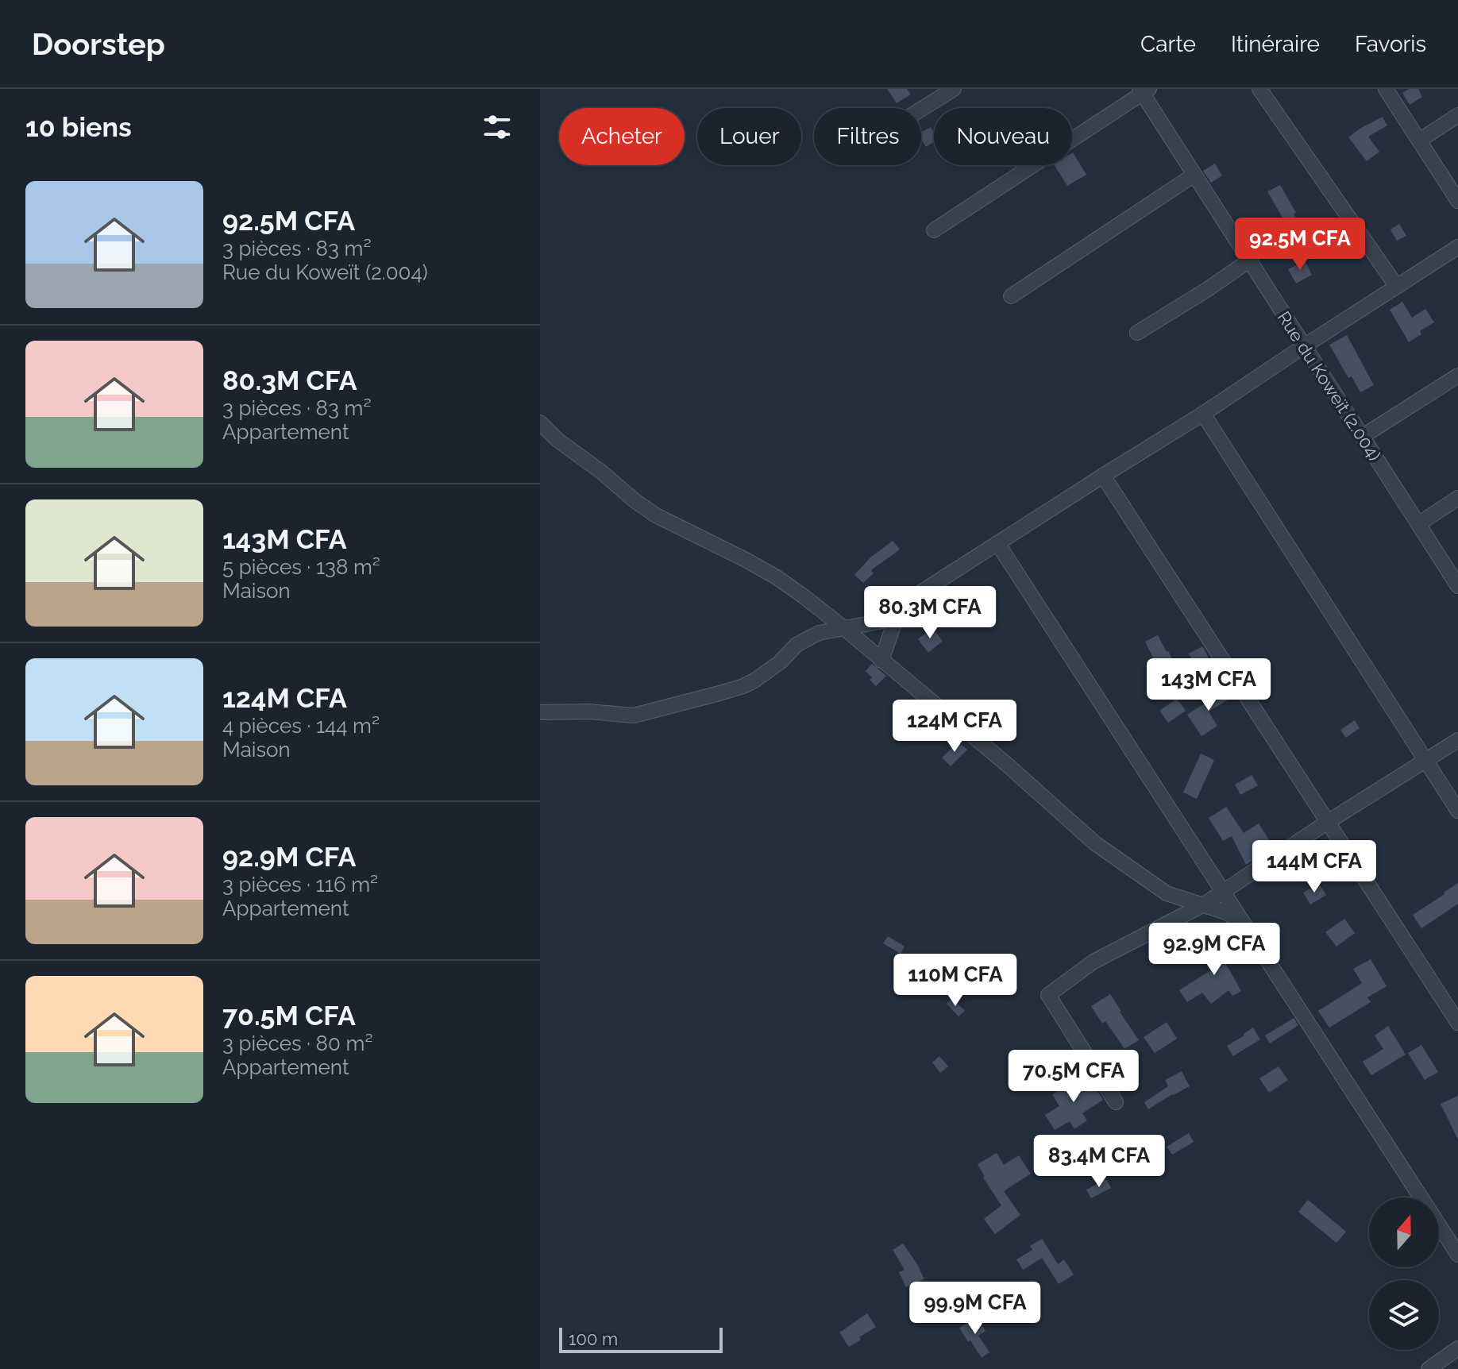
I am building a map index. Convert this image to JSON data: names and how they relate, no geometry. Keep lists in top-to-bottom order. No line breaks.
{"streets":{"street":["Rue du Koweït (2.004)"]},"scale_bar":"100 m","north":"top","page":{"header":"Doorstep","nav":["Carte","Itinéraire","Favoris"],"heading":"10 biens","chip":["Acheter","Louer","Filtres","Nouveau"],"list":[{"name":"92.5M CFA","note":"3 pièces · 83 m² · Rue du Koweït (2.004)"},{"name":"80.3M CFA","note":"3 pièces · 83 m² · Appartement"},{"name":"143M CFA","note":"5 pièces · 138 m² · Maison"},{"name":"124M CFA","note":"4 pièces · 144 m² · Maison"},{"name":"92.9M CFA","note":"3 pièces · 116 m² · Appartement"},{"name":"70.5M CFA","note":"3 pièces · 80 m² · Appartement"}],"price":["92.5M CFA","80.3M CFA","143M CFA","124M CFA","144M CFA","92.9M CFA","110M CFA","70.5M CFA","83.4M CFA","99.9M CFA"],"scale":"100 m"}}
